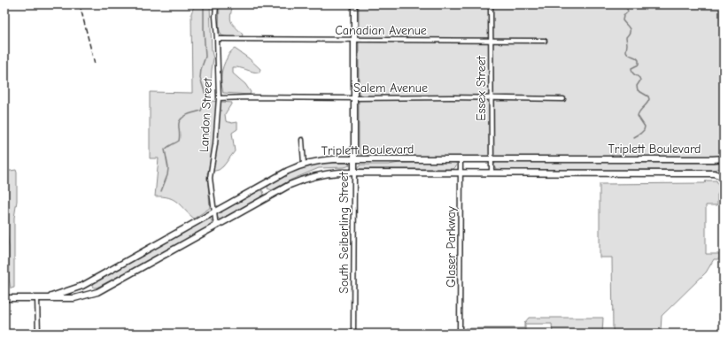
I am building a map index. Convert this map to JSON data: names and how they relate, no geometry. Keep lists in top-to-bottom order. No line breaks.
{"streets":{"main road":["Triplett Boulevard","South Seiberling Street"],"street":["Canadian Avenue","Salem Avenue","Essex Street","Landon Street","Glaser Parkway"]},"crossings":[["Canadian Avenue","Essex Street"],["Canadian Avenue","Landon Street"],["Canadian Avenue","South Seiberling Street"],["Salem Avenue","Essex Street"],["Salem Avenue","Landon Street"],["Salem Avenue","South Seiberling Street"],["Essex Street","Triplett Boulevard"],["Landon Street","Triplett Boulevard"],["Triplett Boulevard","South Seiberling Street"],["Triplett Boulevard","Glaser Parkway"]]}
